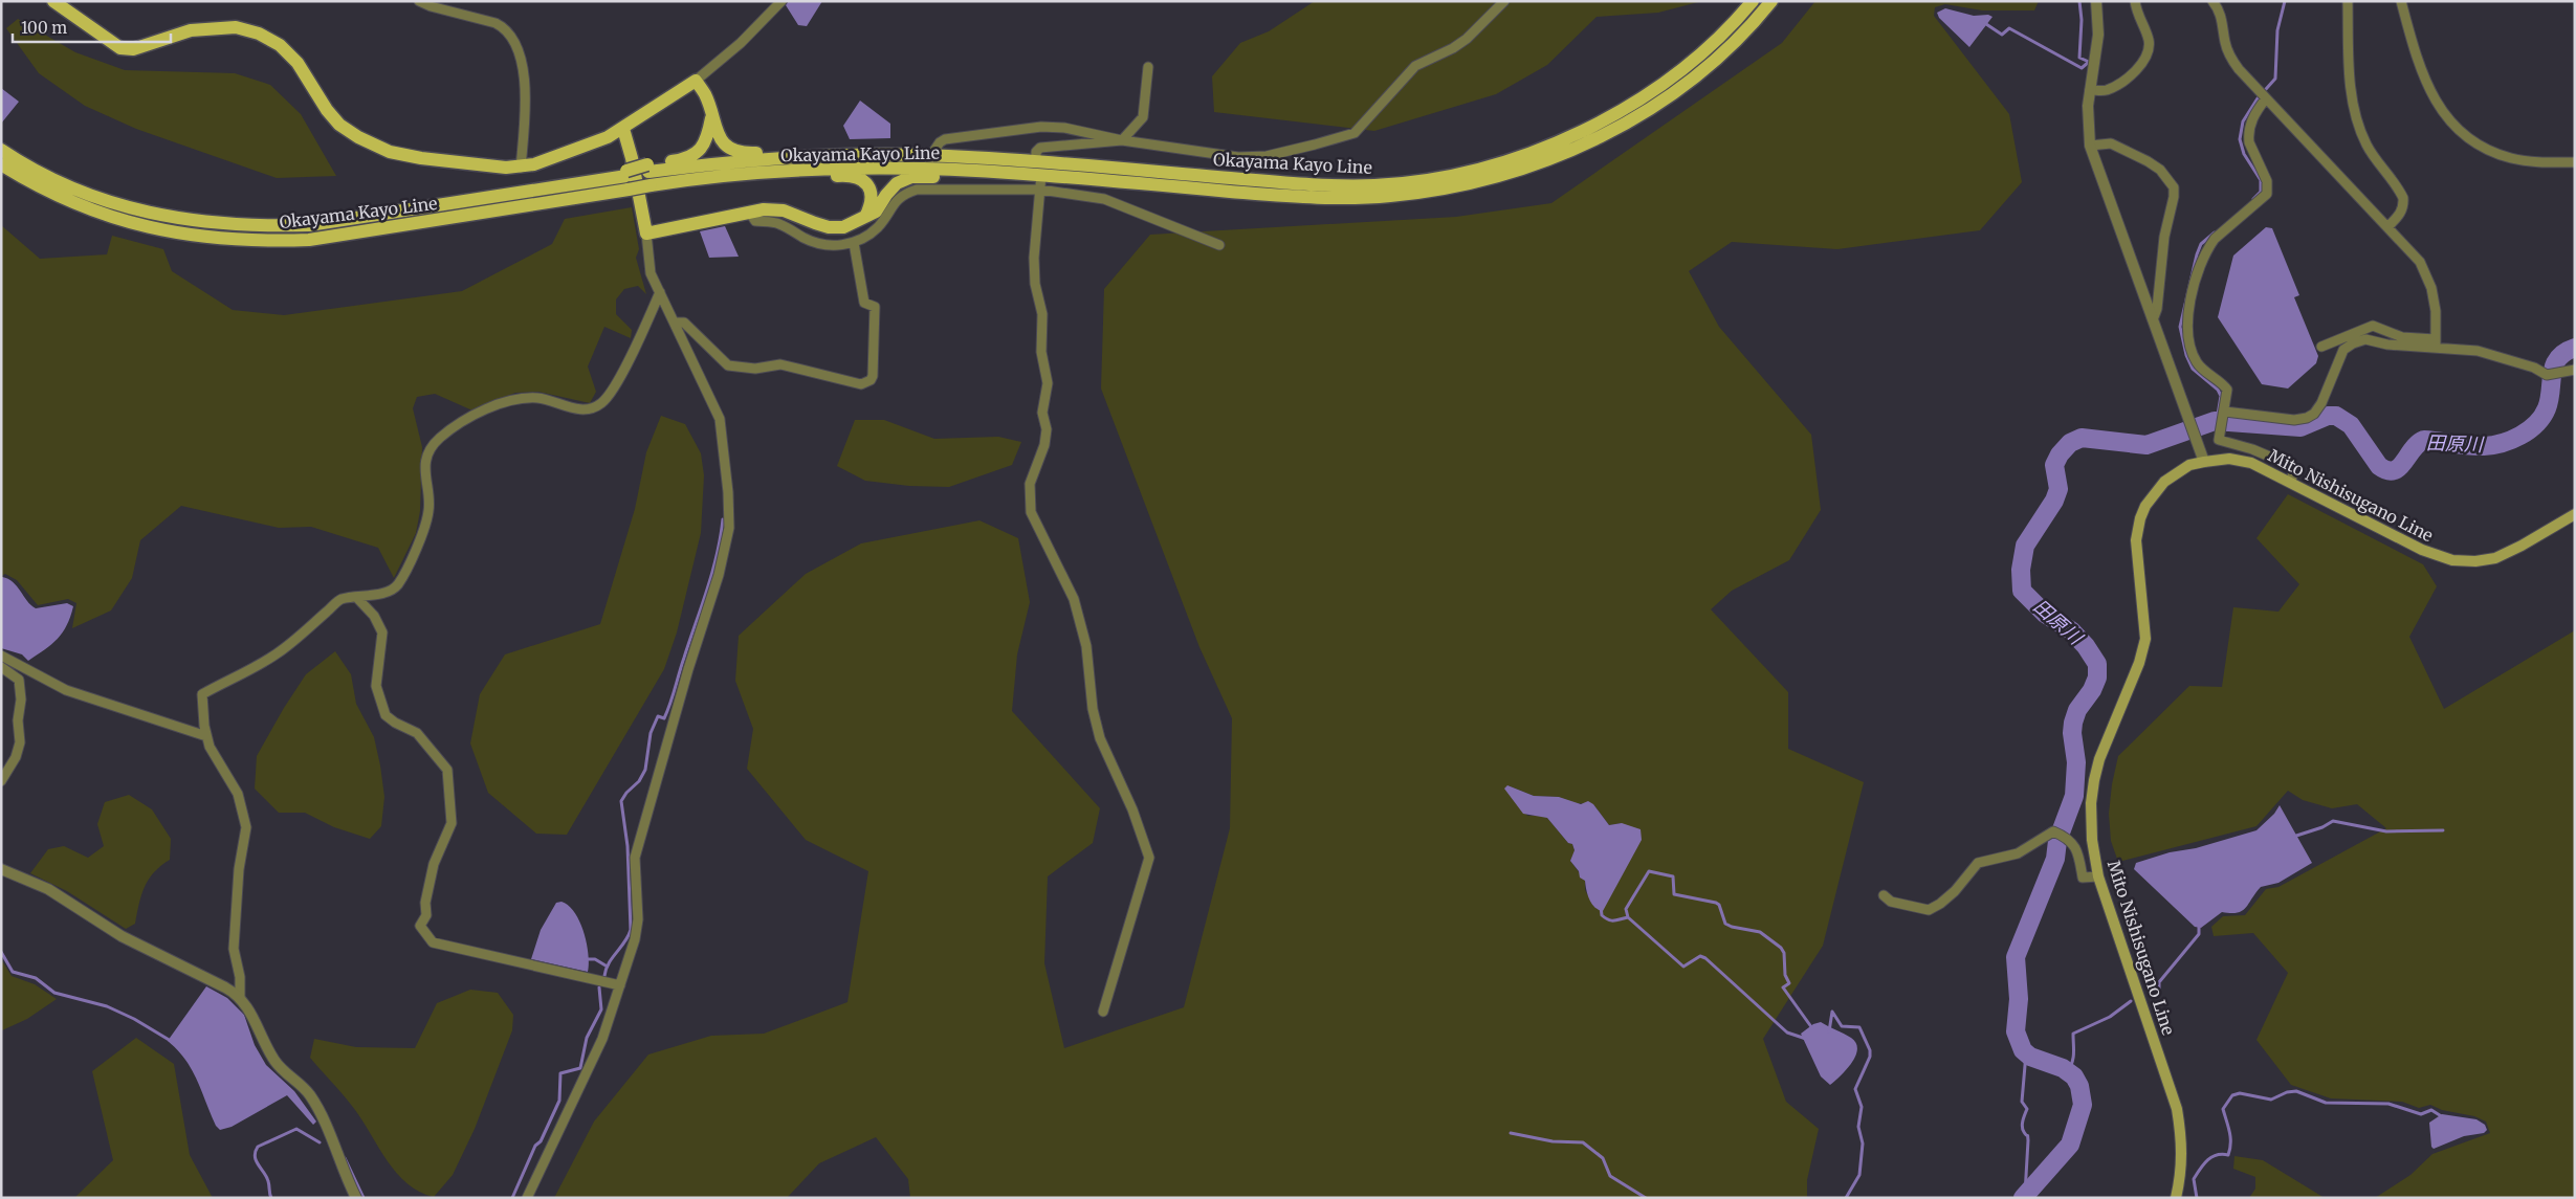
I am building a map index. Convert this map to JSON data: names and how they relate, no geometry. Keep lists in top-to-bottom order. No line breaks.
{"streets":{"main road":["Okayama Kayo Line","Mito Nishisugano Line"]},"water":["田原川"],"scale_bar":"100 m"}
